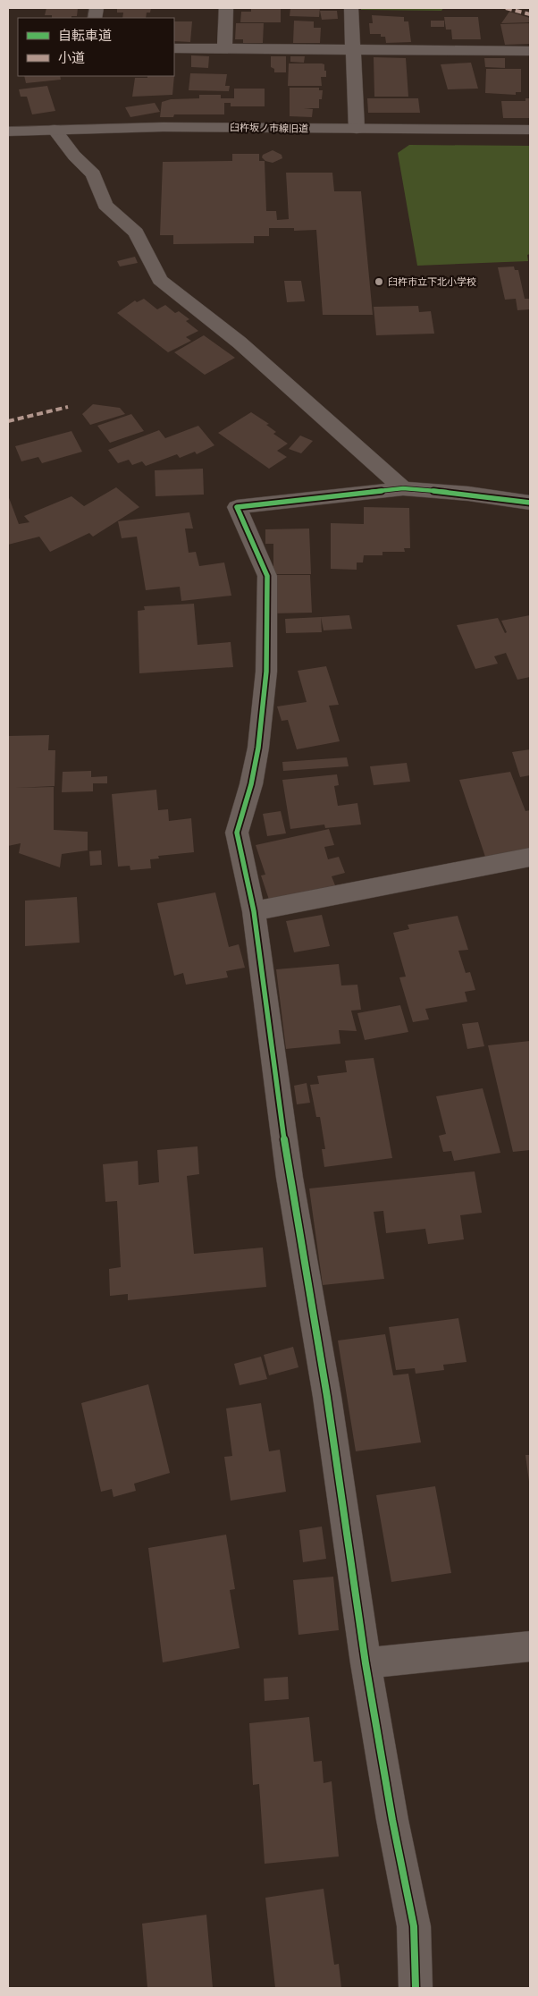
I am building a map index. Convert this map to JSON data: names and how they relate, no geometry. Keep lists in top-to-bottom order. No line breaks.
{"streets":{"street":["臼杵坂ノ市線旧道"]},"places":["臼杵市立下北小学校"],"legend":["自転車道","小道"]}
